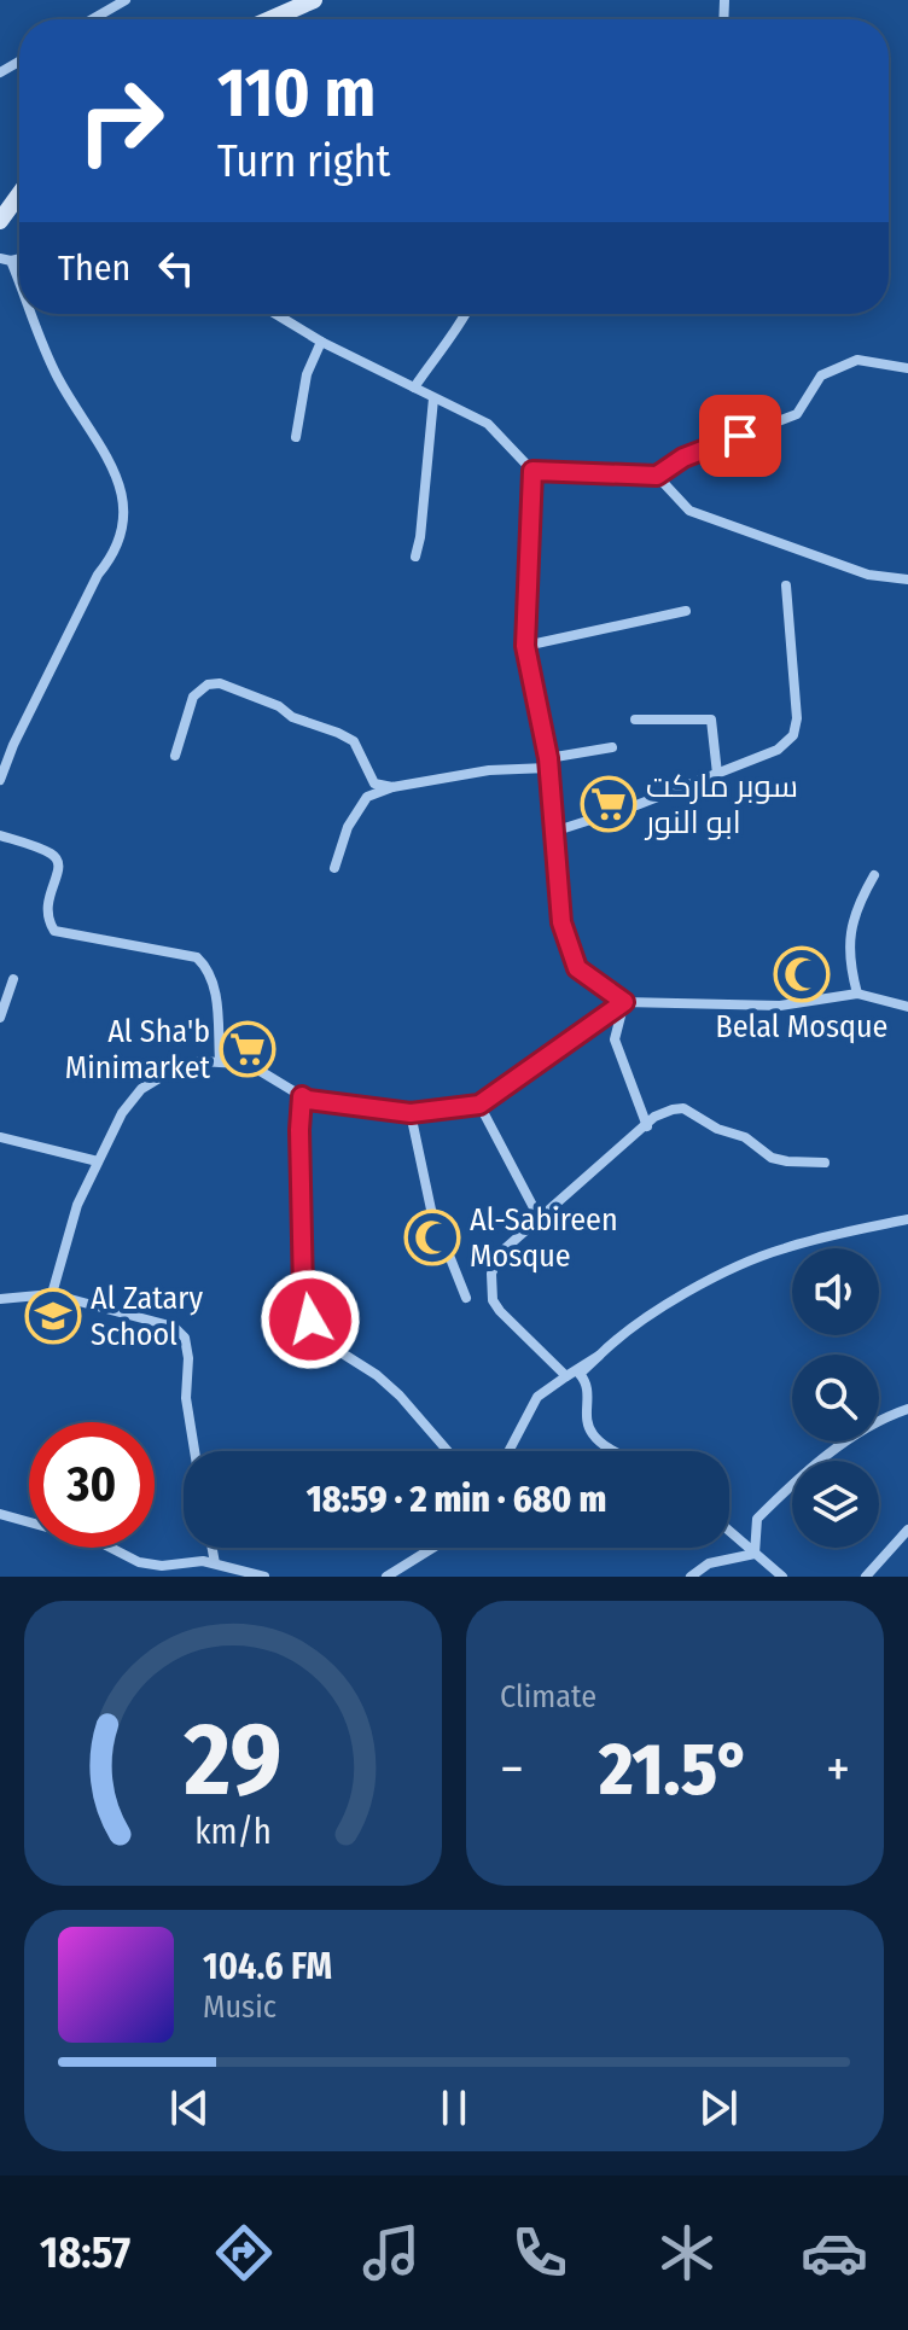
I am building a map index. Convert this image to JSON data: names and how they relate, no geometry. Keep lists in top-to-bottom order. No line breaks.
{"places":{"supermarket":["سوبر ماركت ابو النور","Al Sha'b Minimarket"],"mosque":["Belal Mosque","Al-Sabireen Mosque"],"school or university":["Al Zatary School"]},"page":{"turn":["110 m","Turn right"],"then":"Then","limit":"30","trip":"18:59 · 2 min · 680 m","tile":"Climate","heat":["−","21.5°","+"],"song":["104.6 FM","Music"],"tabs":"18:57","gauge":["29","km/h"]}}
